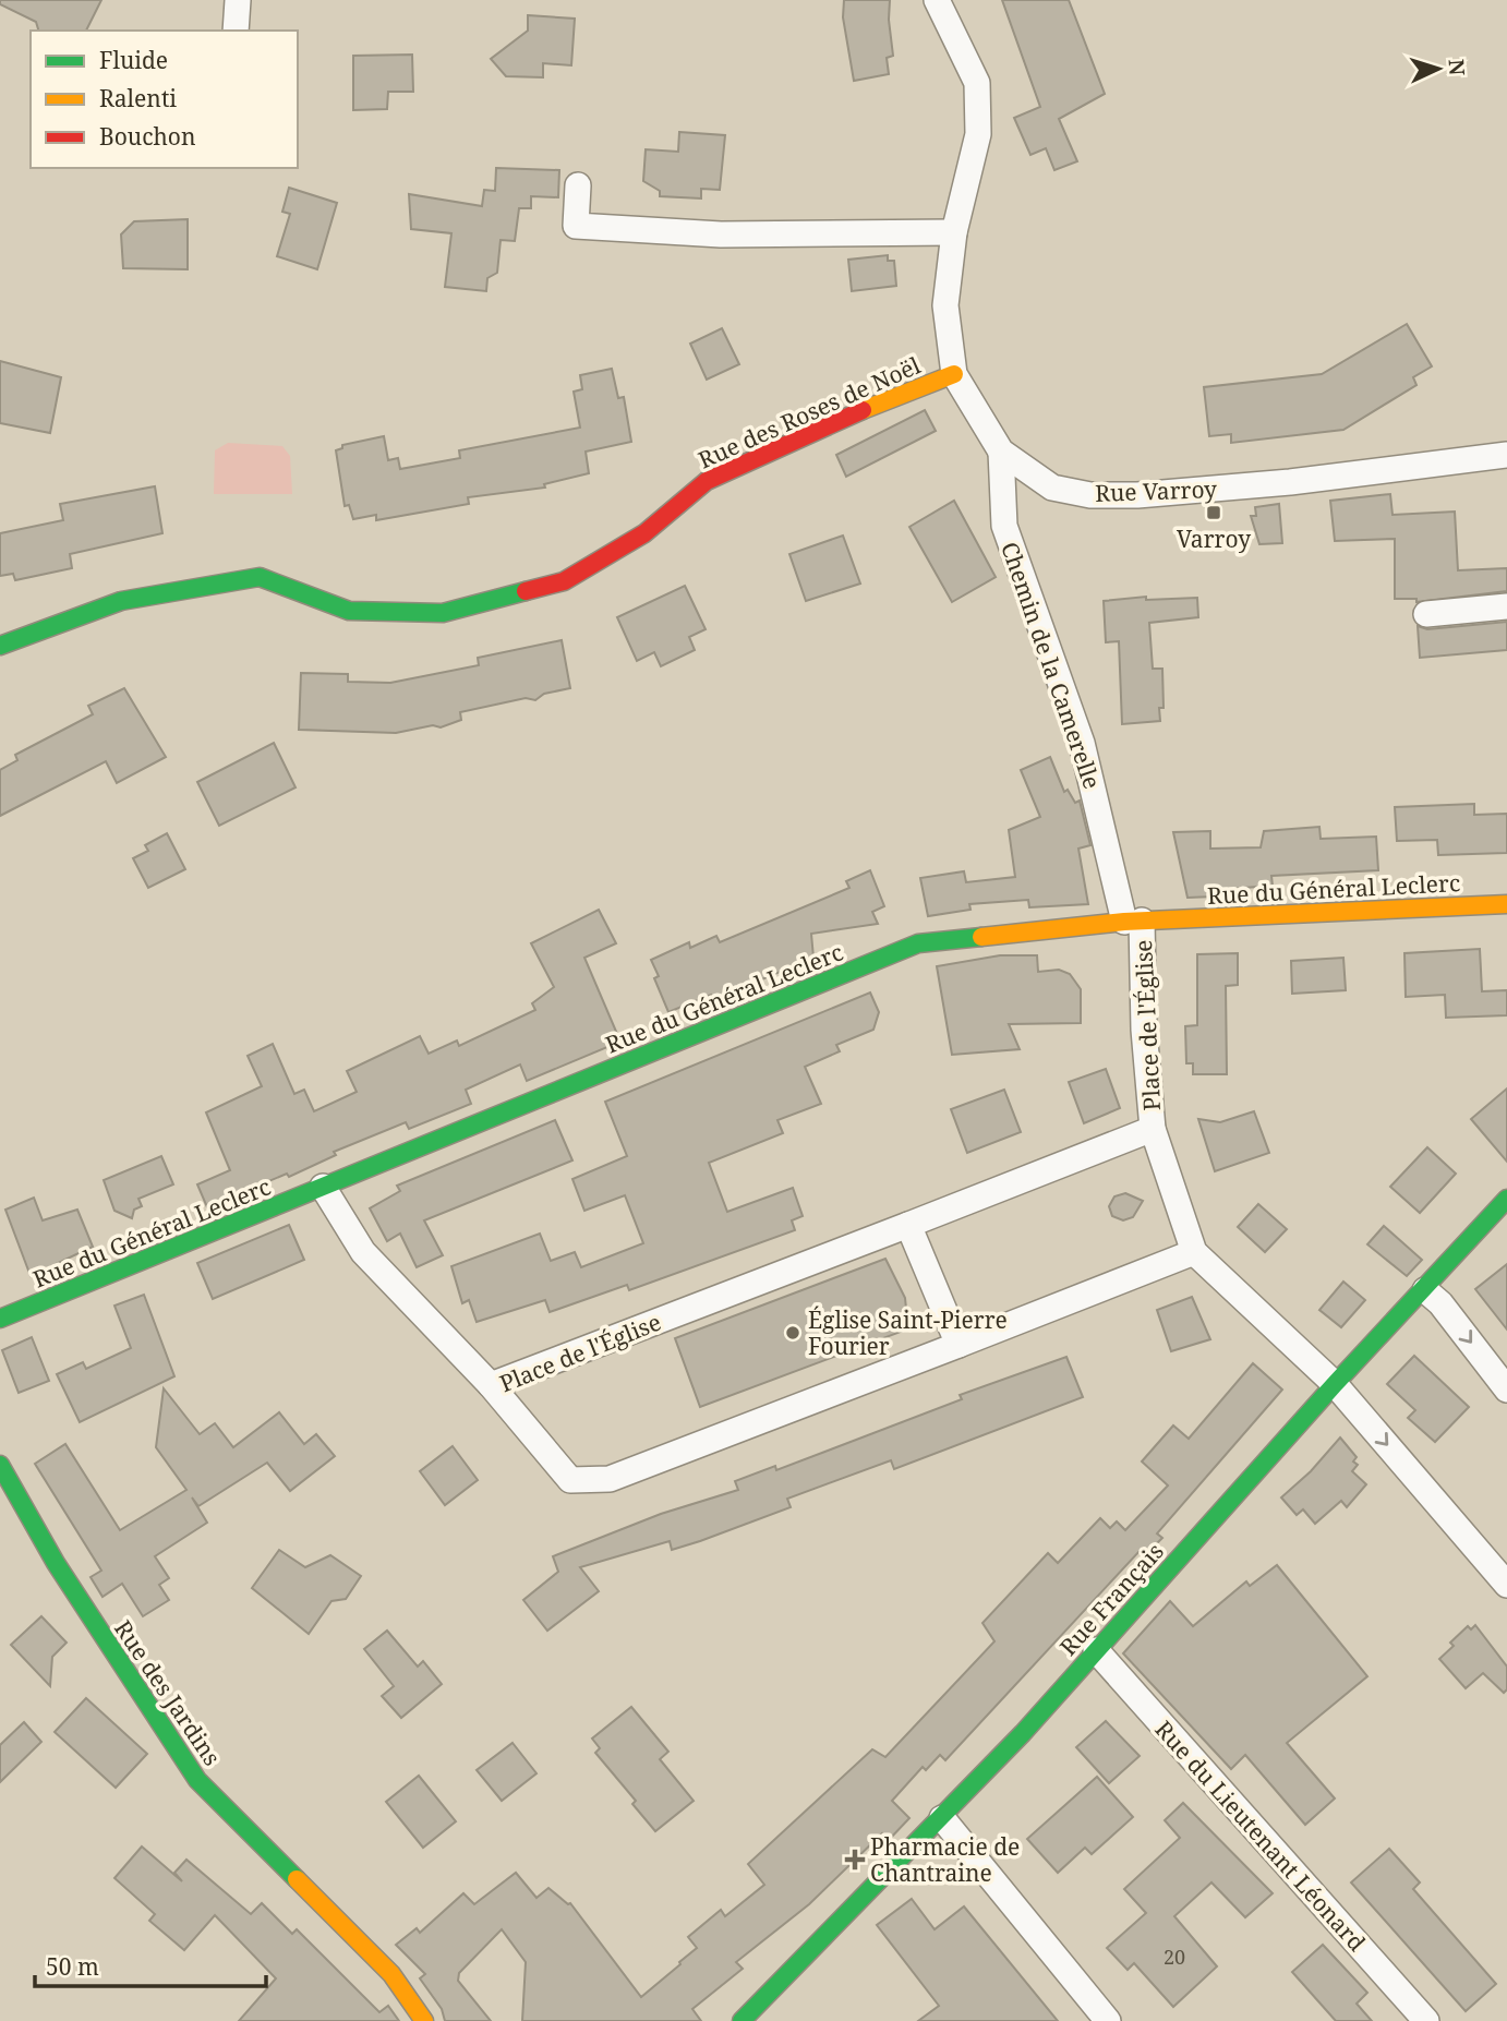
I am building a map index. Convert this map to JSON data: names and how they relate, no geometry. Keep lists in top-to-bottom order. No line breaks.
{"streets":{"street":["Rue des Roses de Noël","Rue Varroy","Chemin de la Camerelle","Rue du Général Leclerc","Place de l'Église","Rue Français","Rue des Jardins","Rue du Lieutenant Léonard"]},"crossings":[["Rue des Roses de Noël","Rue Varroy"],["Rue Varroy","Chemin de la Camerelle"],["Chemin de la Camerelle","Rue du Général Leclerc"],["Chemin de la Camerelle","Place de l'Église"],["Rue du Général Leclerc","Place de l'Église"],["Place de l'Église","Rue Français"],["Rue Français","Rue du Lieutenant Léonard"]],"places":{"transit":["Varroy"],"other":["Église Saint-Pierre Fourier"],"health":["Pharmacie de Chantraine"]},"house_numbers":["20"],"legend":["Fluide","Ralenti","Bouchon"],"scale_bar":"50 m","north":"right"}
